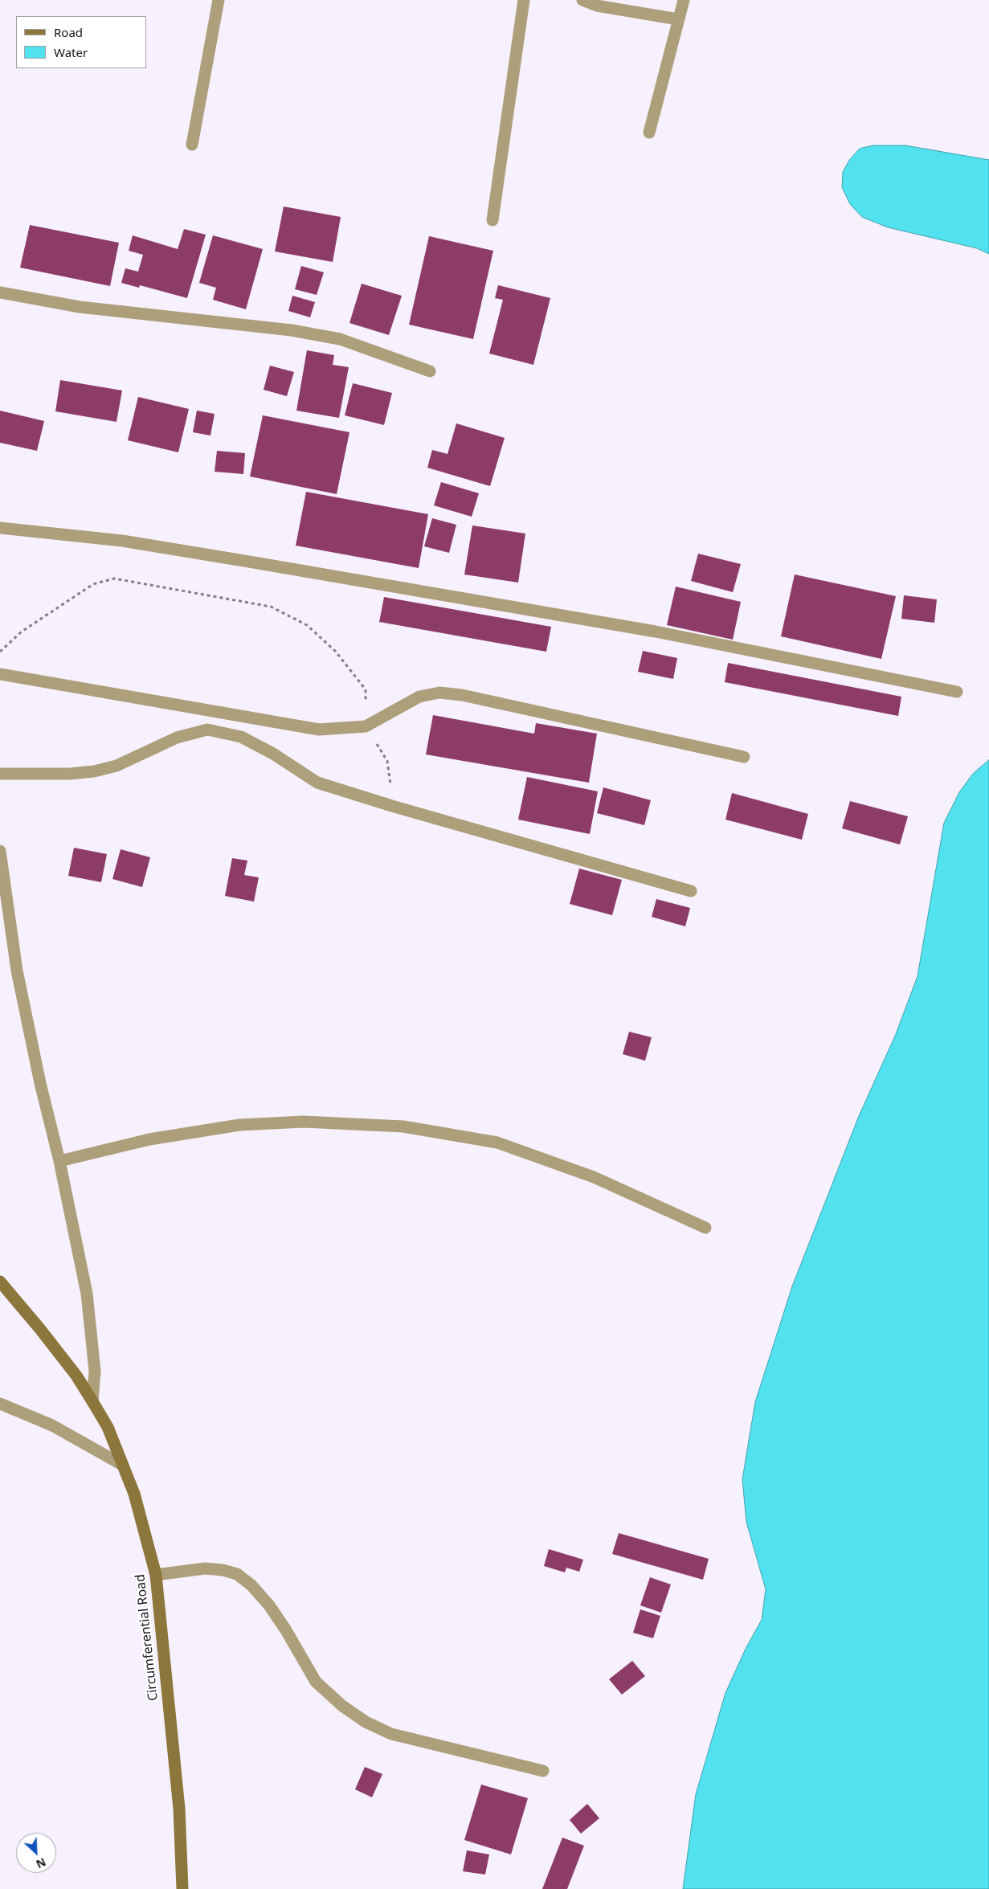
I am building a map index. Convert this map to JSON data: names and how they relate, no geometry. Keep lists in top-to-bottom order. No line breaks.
{"streets":{"main road":["Circumferential Road"]},"legend":["Road","Water"],"north":"bottom right"}
